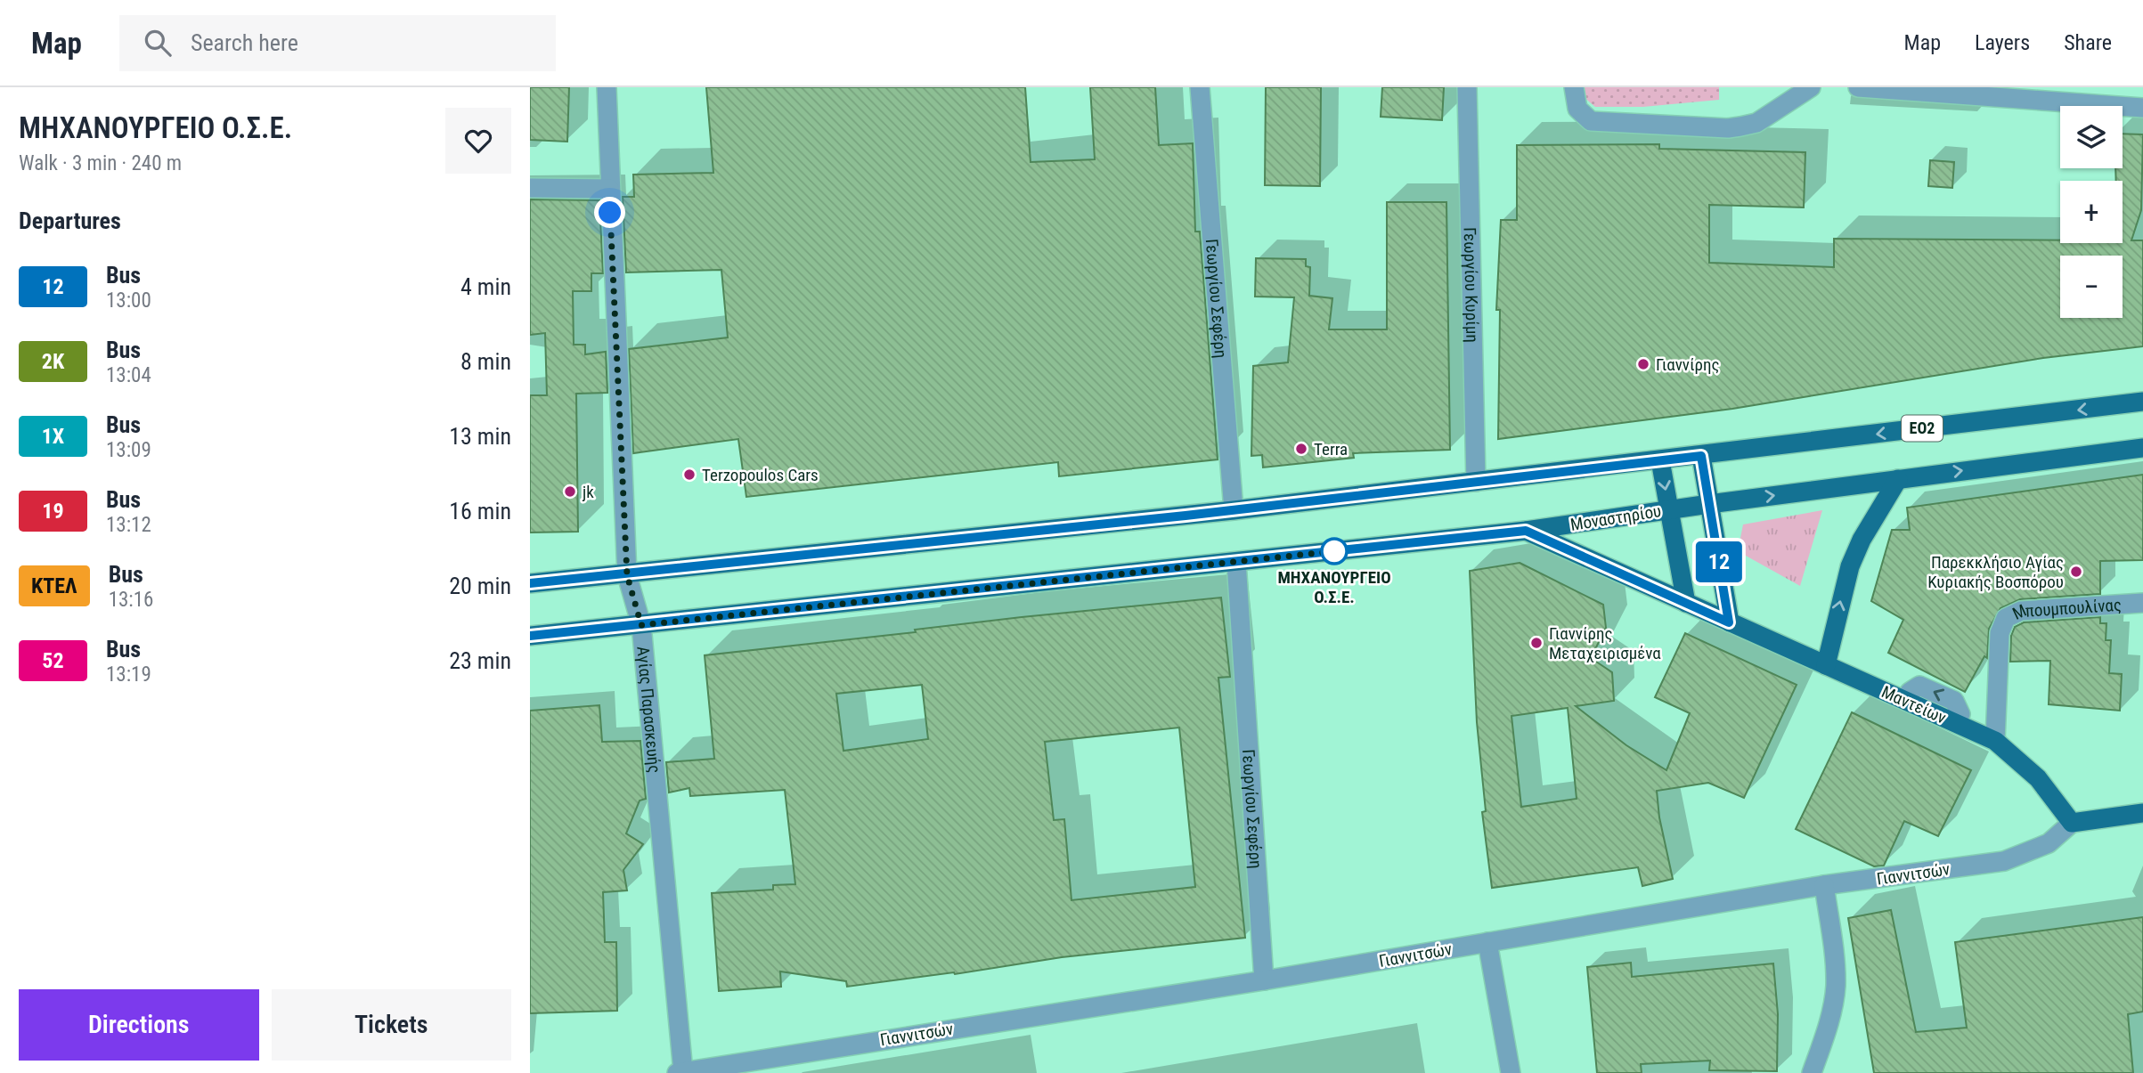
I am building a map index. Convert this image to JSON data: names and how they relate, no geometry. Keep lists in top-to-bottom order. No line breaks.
{"streets":{"main road":["ΕΟ2","Μοναστηρίου","Μαντείων"],"street":["Γεωργίου Κυρίμη","Γεωργίου Σεφέρη","Μπουμπουλίνας","Αγίας Παρασκευής","Γιαννιτσών"]},"crossings":[["Γεωργίου Κυρίμη","ΕΟ2"],["Γεωργίου Σεφέρη","ΕΟ2"],["Γεωργίου Σεφέρη","Μοναστηρίου"],["Γεωργίου Σεφέρη","Γιαννιτσών"],["ΕΟ2","Αγίας Παρασκευής"],["Μοναστηρίου","Μαντείων"],["Μοναστηρίου","Αγίας Παρασκευής"],["Μπουμπουλίνας","Μαντείων"],["Μαντείων","Γιαννιτσών"],["Αγίας Παρασκευής","Γιαννιτσών"]],"places":["Γιαννίρης","Terra","Terzopoulos Cars","jk","ΜΗΧΑΝΟΥΡΓΕΙΟ Ο.Σ.Ε.","Παρεκκλήσιο Αγίας Κυριακής Βοσπόρου","Γιαννίρης Μεταχειρισμένα"],"lines":["bus line 12"],"page":{"header":"Map","search":"Search here","nav":["Map","Layers","Share"],"heading":[["ΜΗΧΑΝΟΥΡΓΕΙΟ Ο.Σ.Ε.","Walk · 3 min · 240 m"],"Departures"],"on_map":"12","map_buttons":["+","−"],"list":[{"mark":"12","name":"Bus","note":"13:00","value":"4 min"},{"mark":"2Κ","name":"Bus","note":"13:04","value":"8 min"},{"mark":"1Χ","name":"Bus","note":"13:09","value":"13 min"},{"mark":"19","name":"Bus","note":"13:12","value":"16 min"},{"mark":"ΚΤΕΛ","name":"Bus","note":"13:16","value":"20 min"},{"mark":"52","name":"Bus","note":"13:19","value":"23 min"}],"buttons":["Directions","Tickets"]}}
